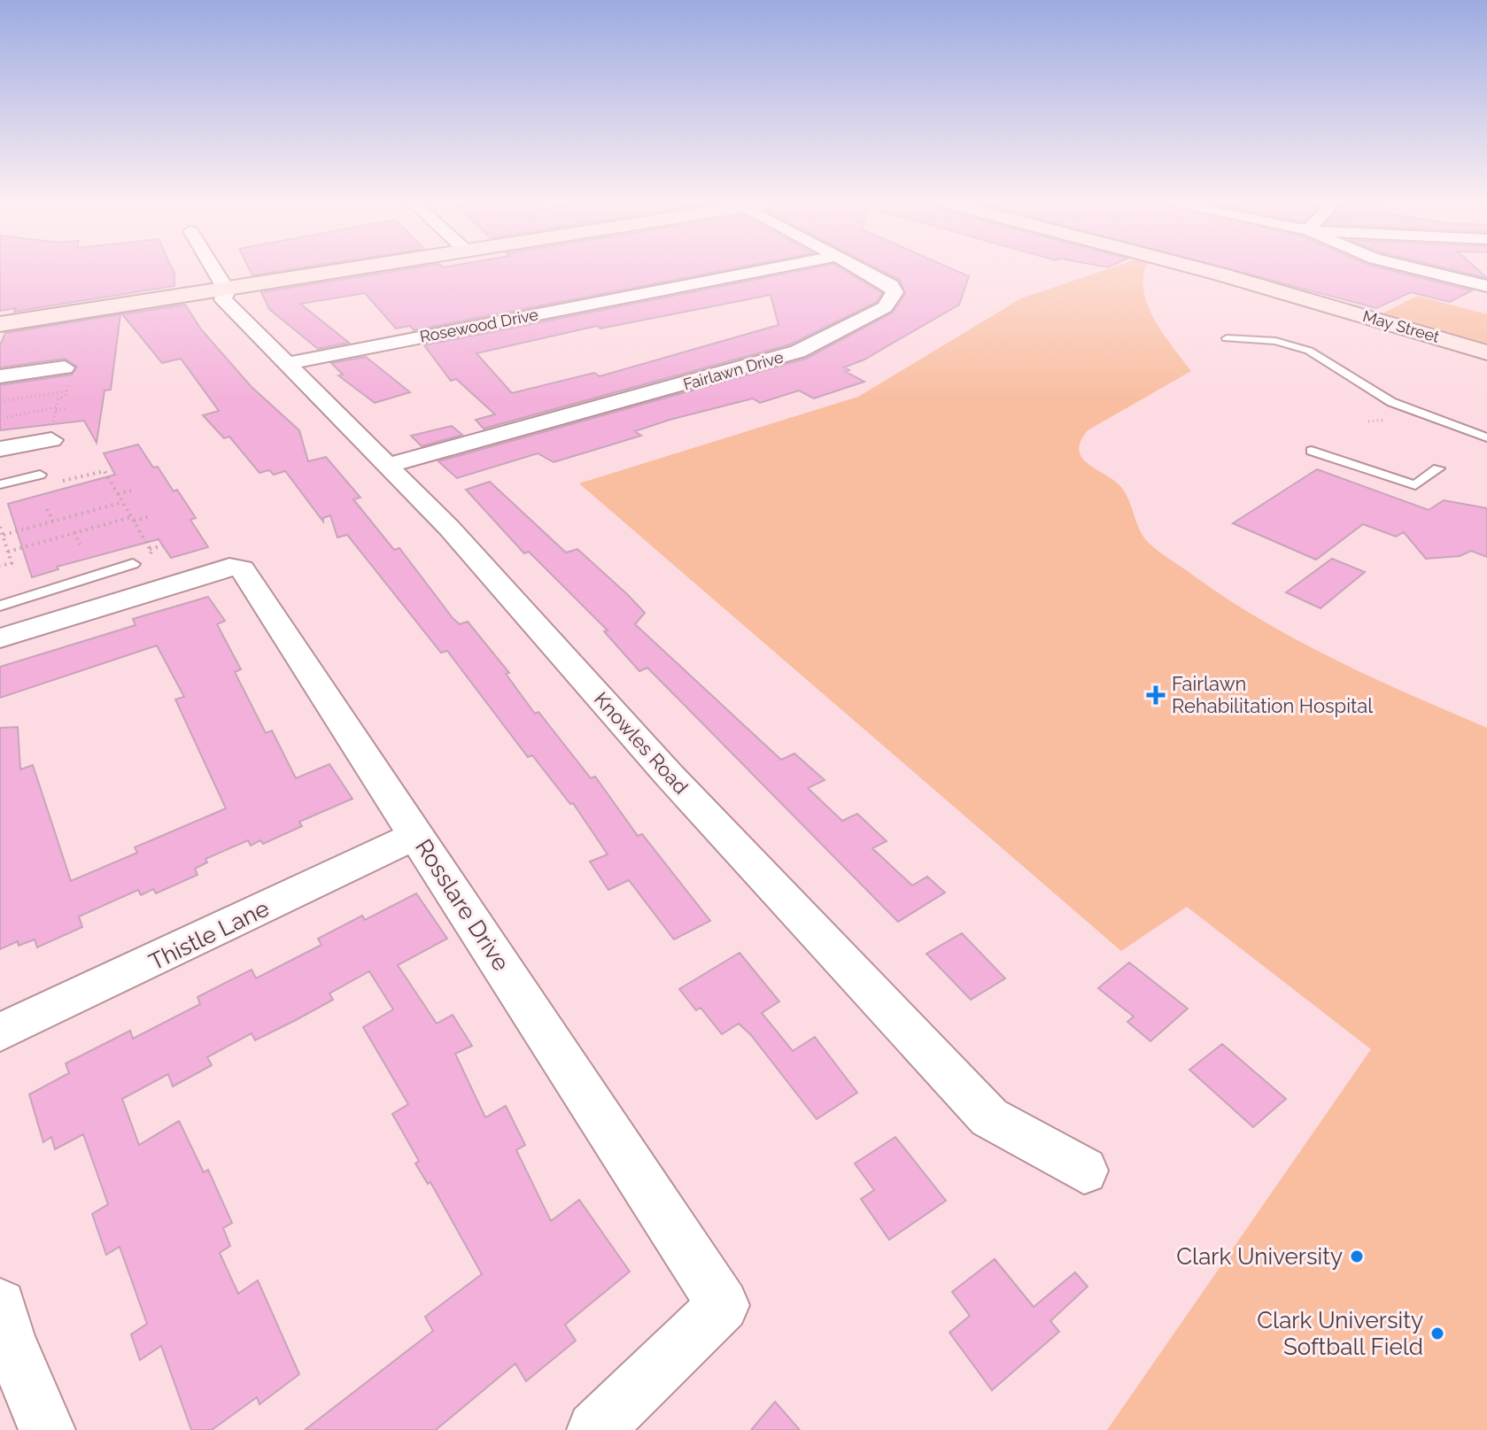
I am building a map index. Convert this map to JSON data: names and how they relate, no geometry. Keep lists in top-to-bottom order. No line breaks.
{"streets":{"street":["Rosewood Drive","May Street","Fairlawn Drive","Knowles Road","Rosslare Drive","Thistle Lane"]},"crossings":[["Rosewood Drive","Knowles Road"],["Fairlawn Drive","Knowles Road"],["Rosslare Drive","Thistle Lane"]],"places":{"health":["Fairlawn Rehabilitation Hospital"],"other":["Clark University","Clark University Softball Field"]}}
